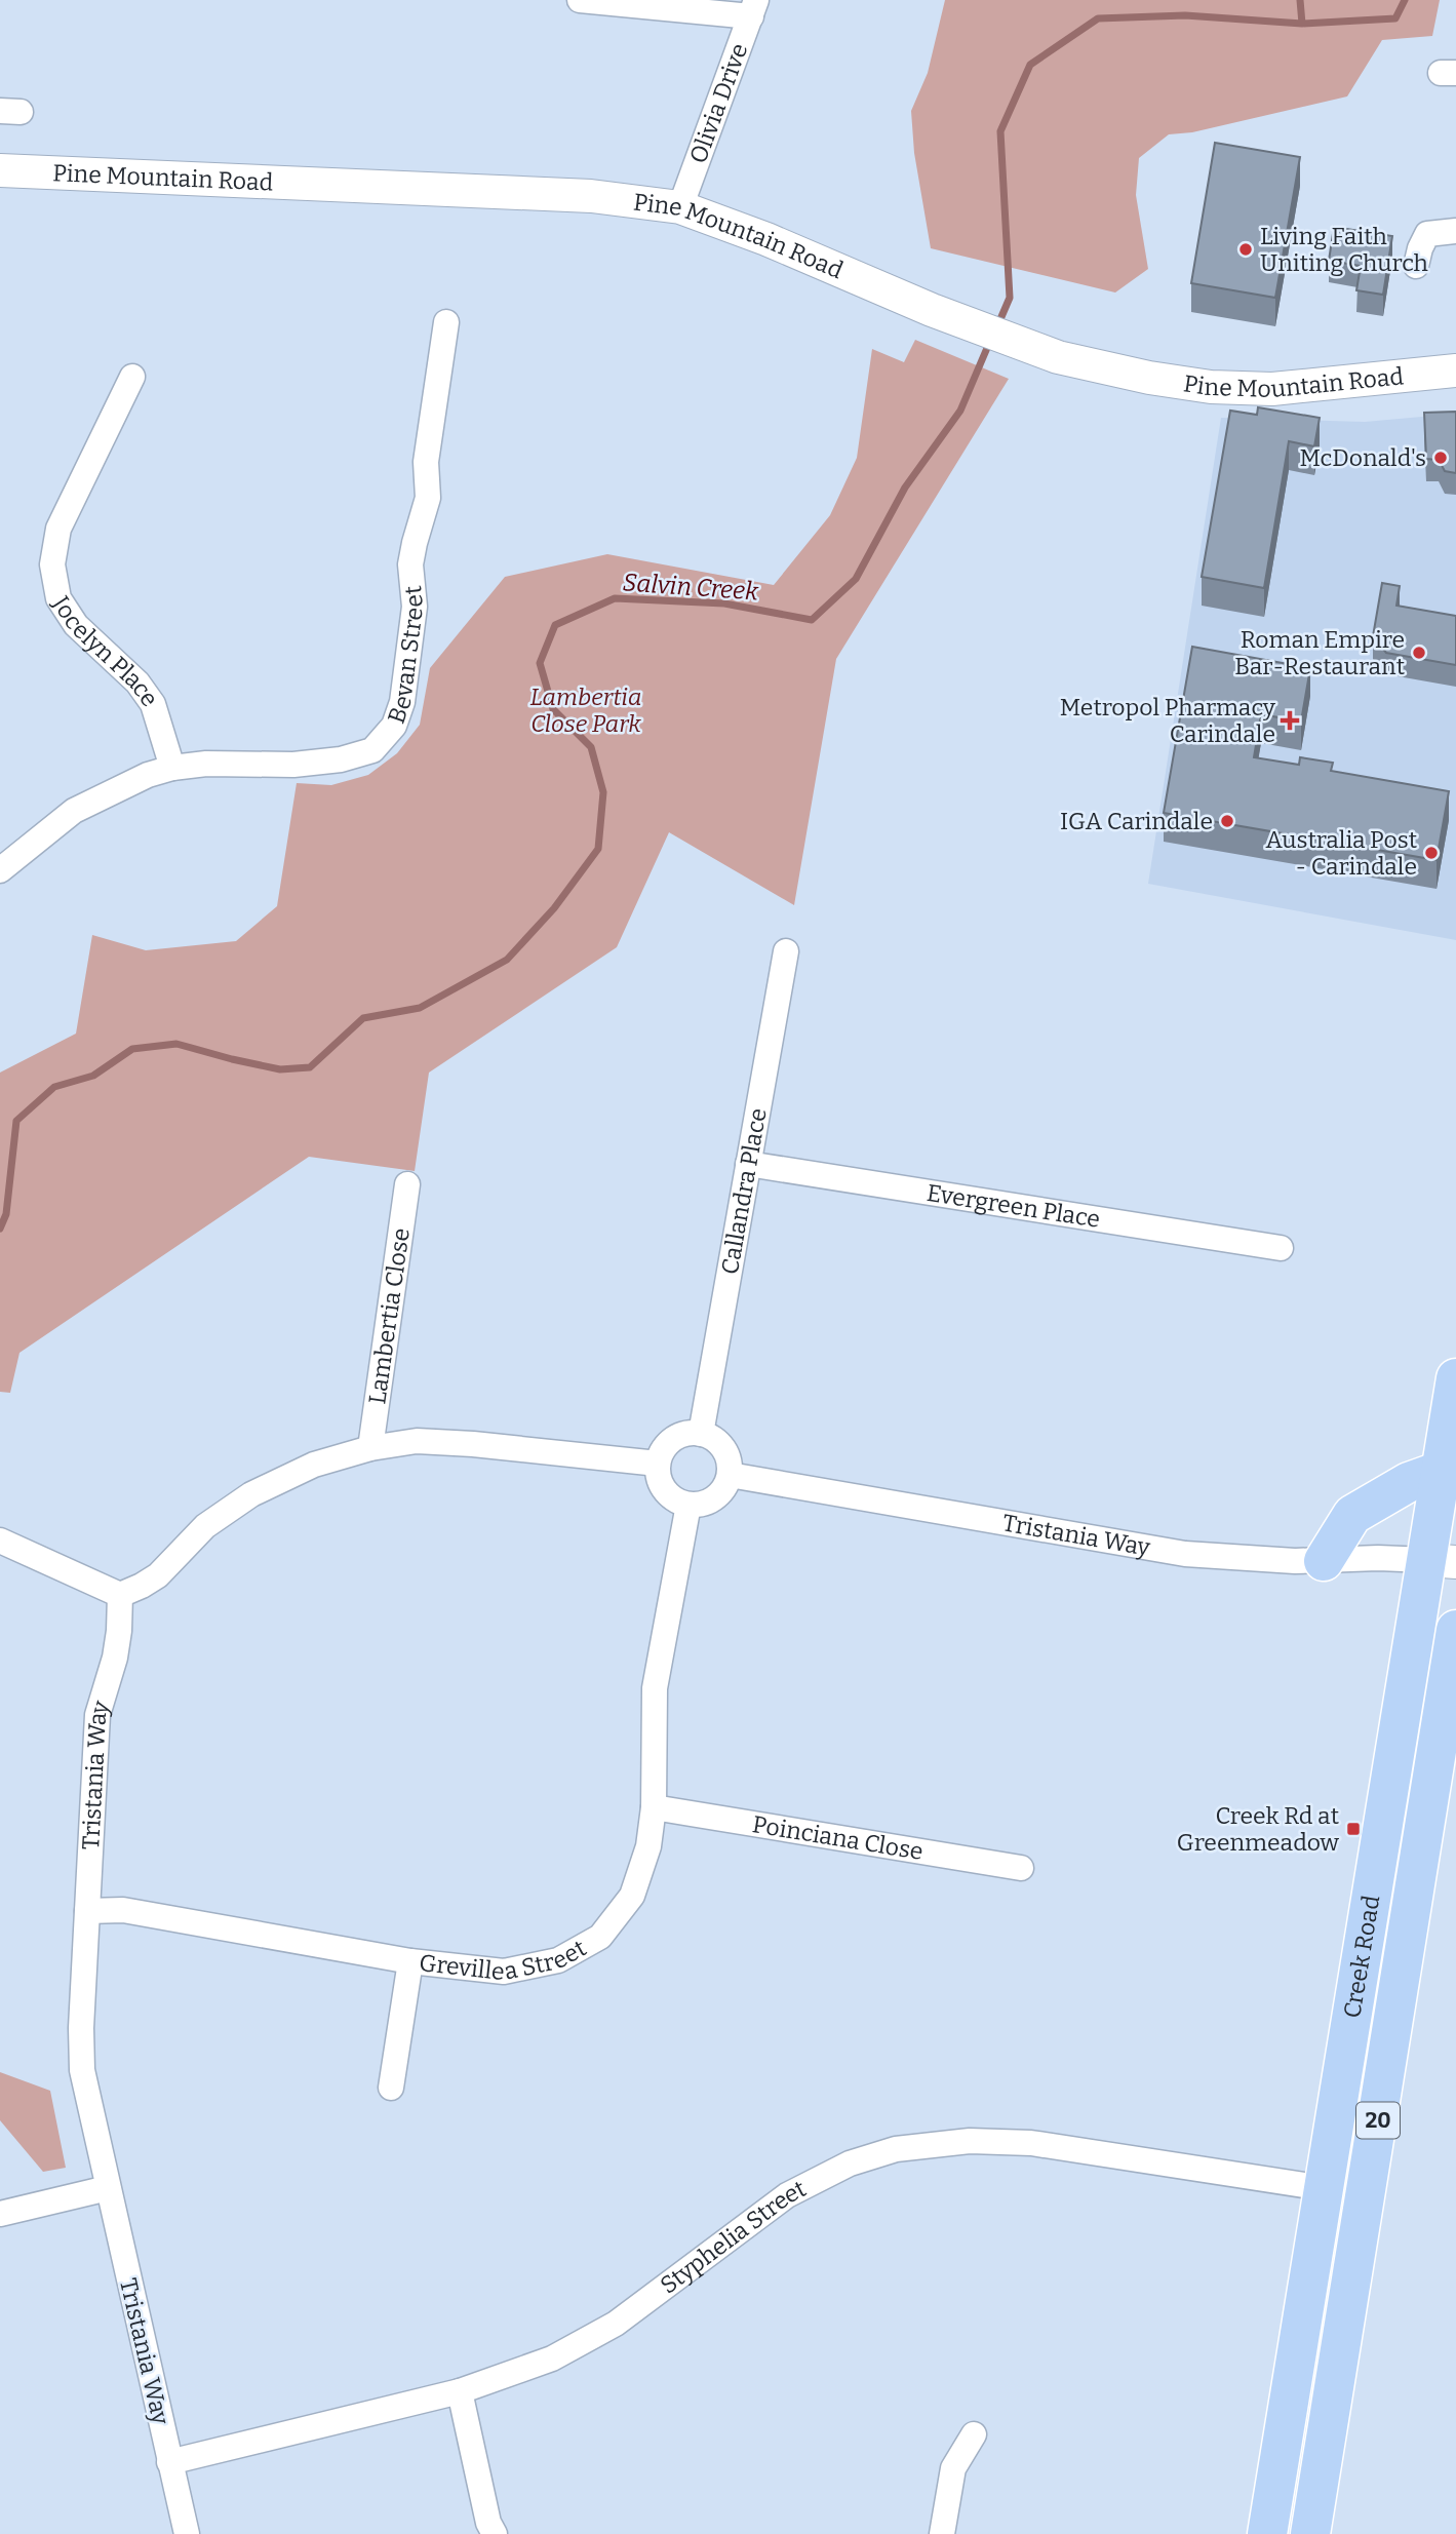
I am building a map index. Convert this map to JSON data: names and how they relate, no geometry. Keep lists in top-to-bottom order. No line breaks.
{"streets":{"main road":["Creek Road","20"],"street":["Olivia Drive","Pine Mountain Road","Jocelyn Place","Bevan Street","Callandra Place","Evergreen Place","Lambertia Close","Tristania Way","Poinciana Close","Grevillea Street","Styphelia Street"]},"crossings":[["Olivia Drive","Pine Mountain Road"],["Jocelyn Place","Bevan Street"],["Callandra Place","Evergreen Place"],["Callandra Place","Tristania Way"],["Callandra Place","Grevillea Street"],["Tristania Way","Grevillea Street"],["Tristania Way","Creek Road"],["Tristania Way","Styphelia Street"],["Poinciana Close","Grevillea Street"],["Creek Road","Styphelia Street"]],"water":["Salvin Creek"],"parks":["Lambertia Close Park"],"places":{"other":["Living Faith Uniting Church","McDonald's","Roman Empire Bar-Restaurant","IGA Carindale","Australia Post - Carindale"],"health":["Metropol Pharmacy Carindale"],"transit":["Creek Rd at Greenmeadow"]}}
